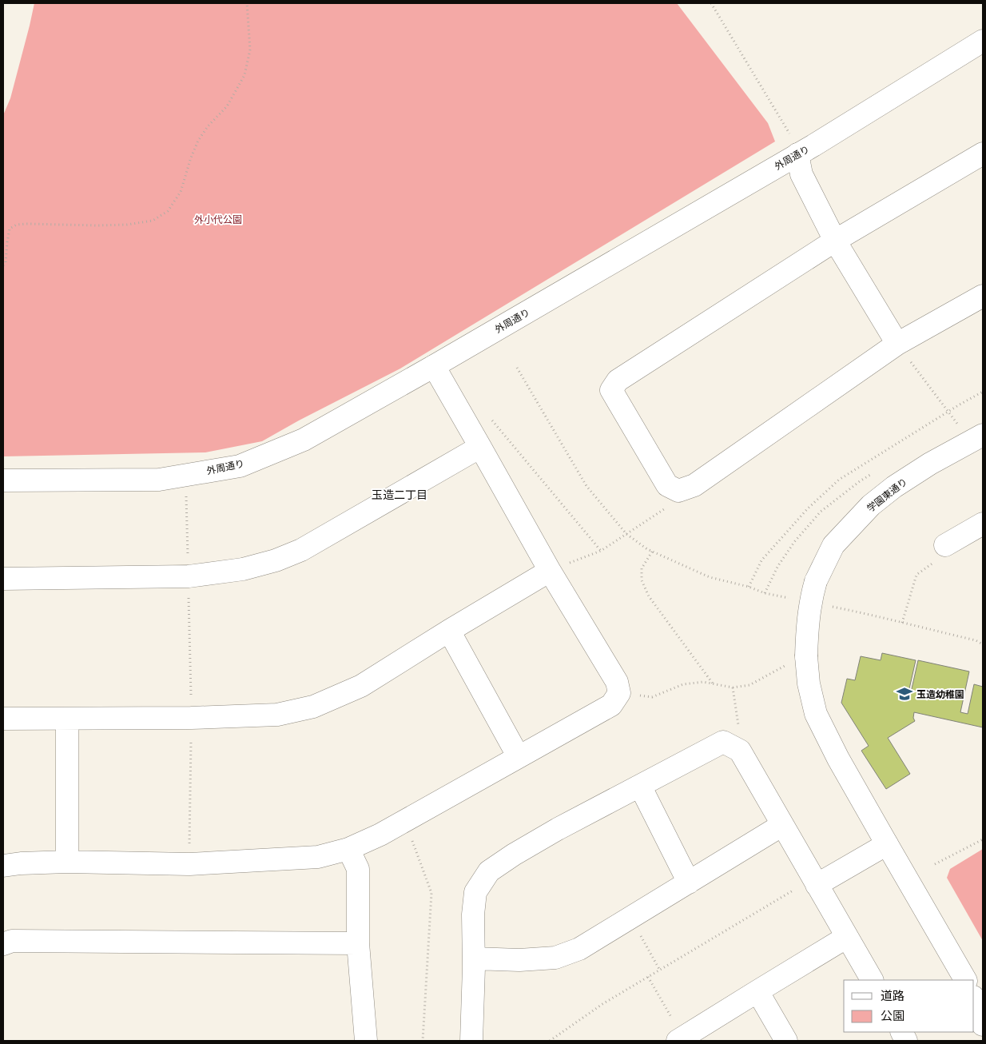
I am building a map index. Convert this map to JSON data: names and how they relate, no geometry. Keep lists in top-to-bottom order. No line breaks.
{"streets":{"street":["外周通り","学園東通り"]},"districts":["玉造二丁目"],"parks":["外小代公園"],"places":{"school or university":["玉造幼稚園"]},"legend":["道路","公園"]}
